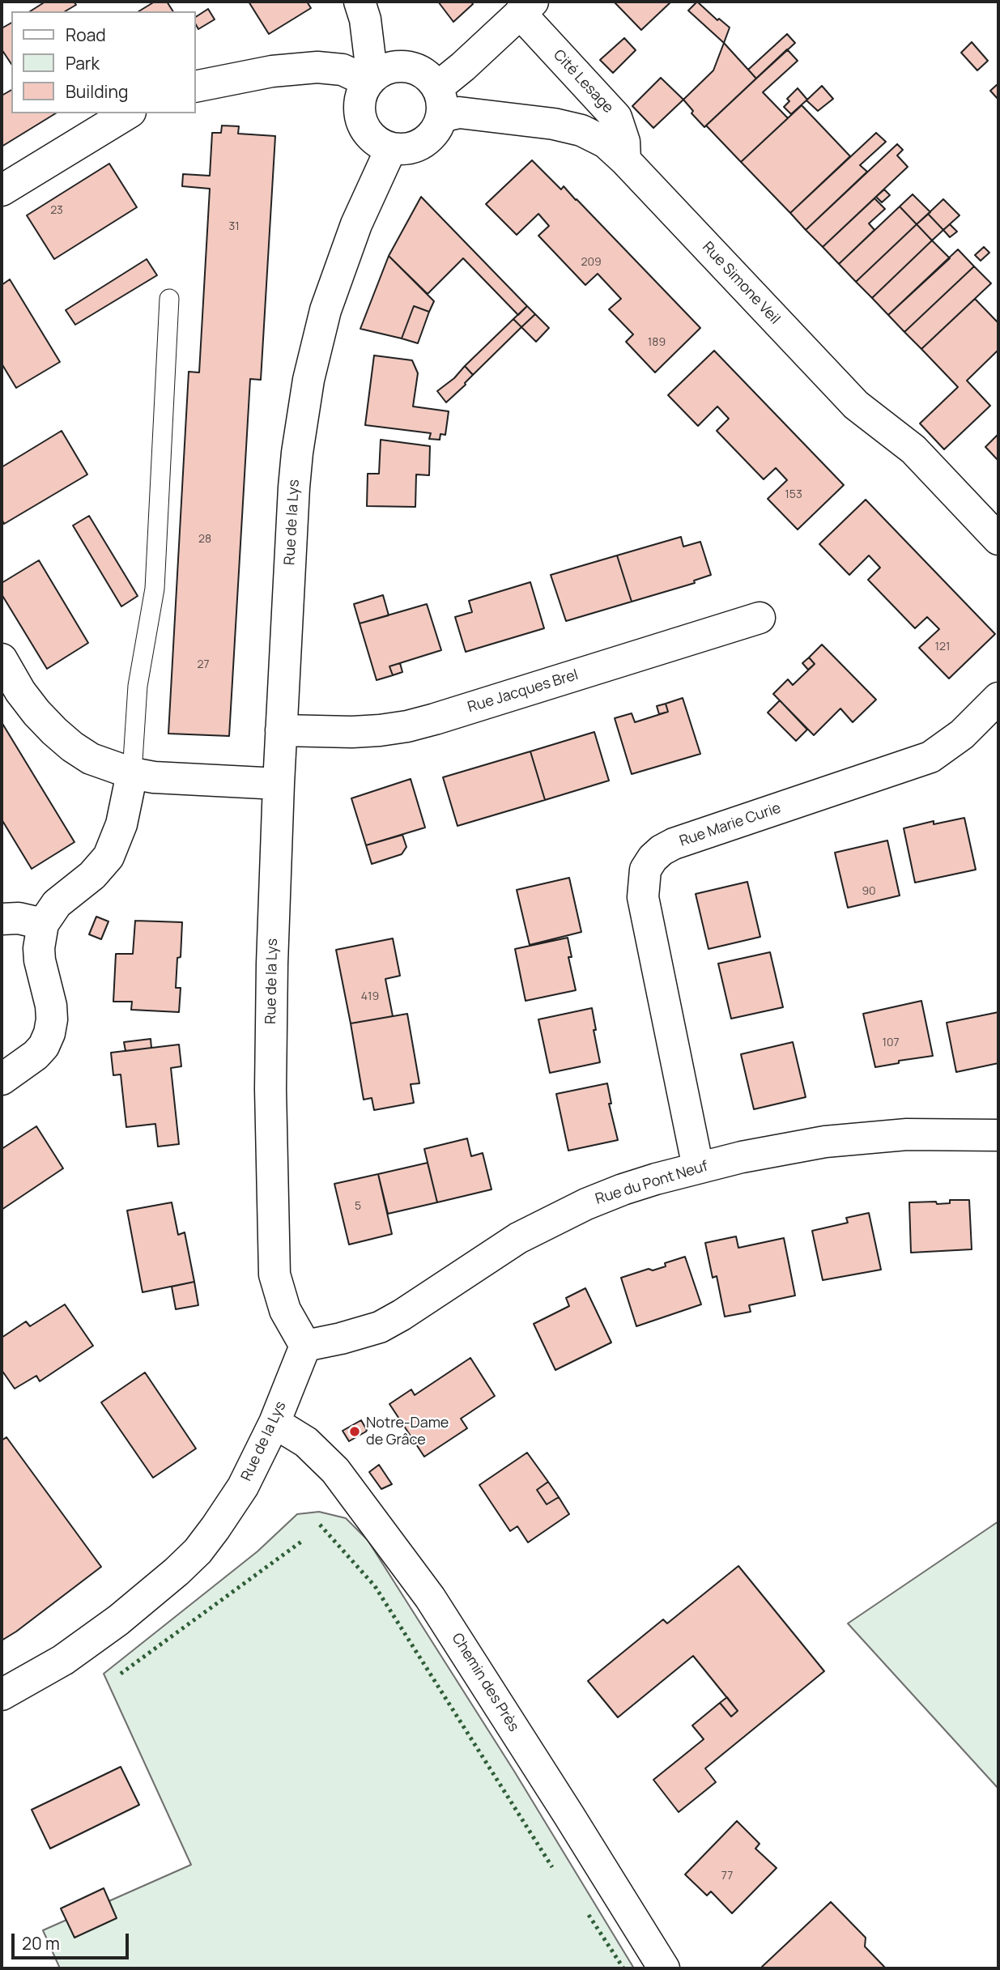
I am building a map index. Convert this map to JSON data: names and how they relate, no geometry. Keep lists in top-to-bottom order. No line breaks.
{"streets":{"street":["Cité Lesage","Rue Simone Veil","Rue de la Lys","Rue Jacques Brel","Rue Marie Curie","Rue du Pont Neuf","Chemin des Près"]},"crossings":[["Cité Lesage","Rue Simone Veil"],["Rue Simone Veil","Rue de la Lys"],["Rue de la Lys","Rue Jacques Brel"],["Rue de la Lys","Rue du Pont Neuf"],["Rue de la Lys","Chemin des Près"],["Rue Marie Curie","Rue du Pont Neuf"]],"places":["Notre-Dame de Grâce"],"house_numbers":["23","31","209","189","153","28","121","27","90","419","107","5","77"],"legend":["Road","Park","Building"],"scale_bar":"20 m"}
